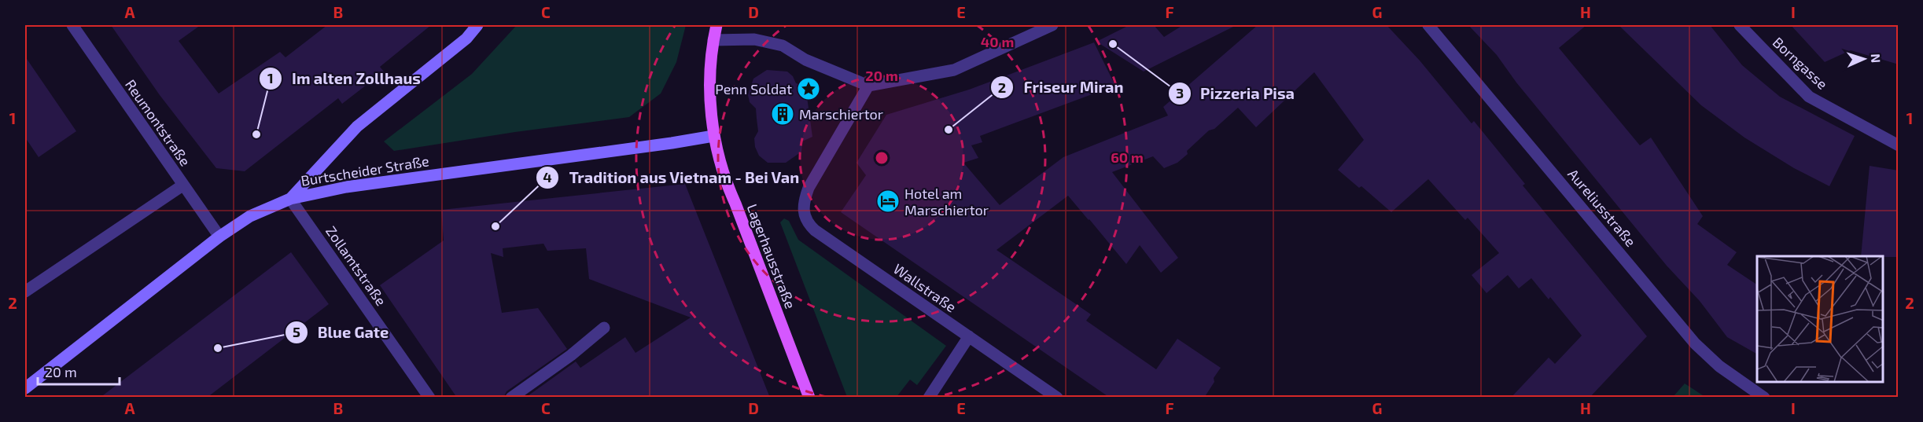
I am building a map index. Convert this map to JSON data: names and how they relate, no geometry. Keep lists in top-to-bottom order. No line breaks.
{"streets":{"main road":["Burtscheider Straße","Lagerhausstraße"],"street":["Borngasse","Reumontstraße","Aureliusstraße","Zollamtstraße","Wallstraße"]},"crossings":[["Reumontstraße","Burtscheider Straße"],["Burtscheider Straße","Lagerhausstraße"],["Burtscheider Straße","Zollamtstraße"]],"places":{"other":["Pizzeria Pisa","Friseur Miran","Im alten Zollhaus","Tradition aus Vietnam - Bei Van","Blue Gate"],"place":["Penn Soldat"],"building":["Marschiertor"],"hotel":["Hotel am Marschiertor"]},"scale_bar":"20 m","north":"right","grid":{"columns":["A","B","C","D","E","F","G","H","I"],"rows":["1","2"]},"rings":["40 m","20 m","60 m"]}
